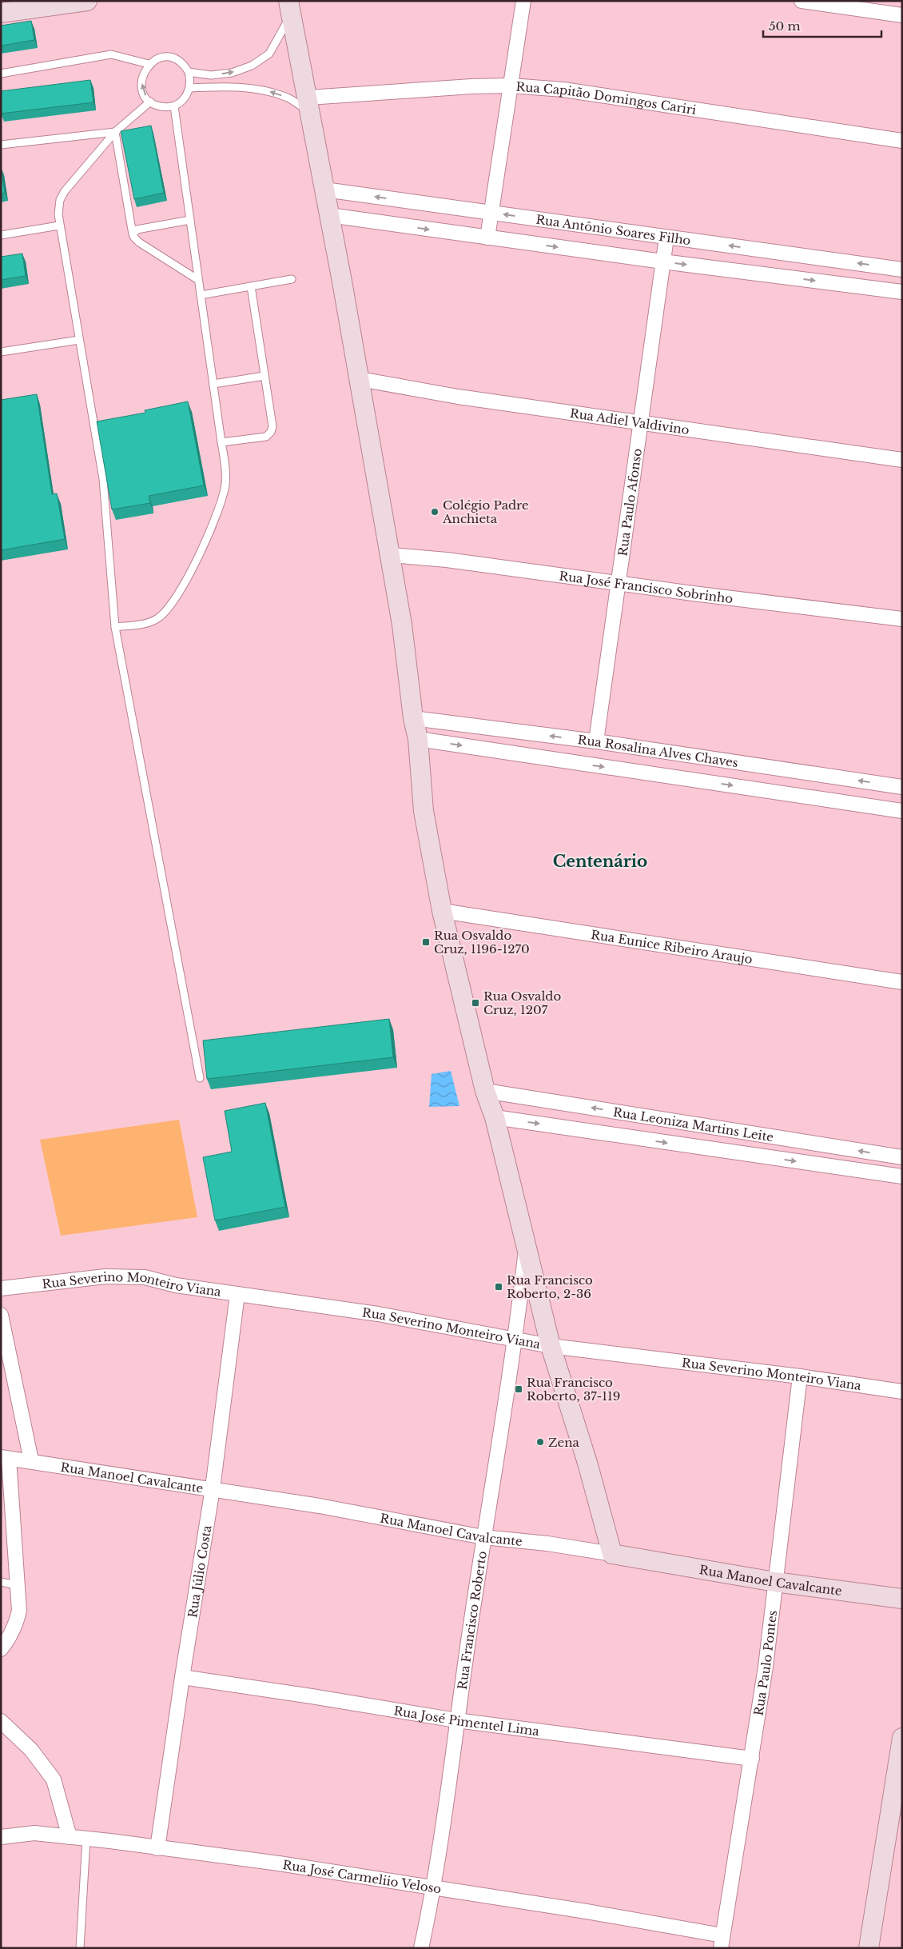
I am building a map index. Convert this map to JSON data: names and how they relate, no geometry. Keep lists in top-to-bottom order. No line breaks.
{"streets":{"street":["Rua Capitão Domingos Cariri","Rua Antônio Soares Filho","Rua Adiel Valdivino","Rua Paulo Afonso","Rua José Francisco Sobrinho","Rua Rosalina Alves Chaves","Rua Eunice Ribeiro Araujo","Rua Leoniza Martins Leite","Rua Severino Monteiro Viana","Rua Manoel Cavalcante","Rua Júlio Costa","Rua Francisco Roberto","Rua Paulo Pontes","Rua José Pimentel Lima","Rua José Carmeliio Veloso"]},"crossings":[["Rua Antônio Soares Filho","Rua Paulo Afonso"],["Rua Adiel Valdivino","Rua Paulo Afonso"],["Rua Paulo Afonso","Rua José Francisco Sobrinho"],["Rua Paulo Afonso","Rua Rosalina Alves Chaves"],["Rua Severino Monteiro Viana","Rua Júlio Costa"],["Rua Severino Monteiro Viana","Rua Francisco Roberto"],["Rua Severino Monteiro Viana","Rua Paulo Pontes"],["Rua Manoel Cavalcante","Rua Júlio Costa"],["Rua Manoel Cavalcante","Rua Francisco Roberto"],["Rua Manoel Cavalcante","Rua Paulo Pontes"],["Rua Júlio Costa","Rua José Pimentel Lima"],["Rua Júlio Costa","Rua José Carmeliio Veloso"],["Rua Francisco Roberto","Rua José Pimentel Lima"],["Rua Francisco Roberto","Rua José Carmeliio Veloso"],["Rua Paulo Pontes","Rua José Pimentel Lima"],["Rua Paulo Pontes","Rua José Carmeliio Veloso"]],"districts":["Centenário"],"places":{"other":["Colégio Padre Anchieta","Zena"],"transit":["Rua Osvaldo Cruz, 1196-1270","Rua Osvaldo Cruz, 1207","Rua Francisco Roberto, 2-36","Rua Francisco Roberto, 37-119"]},"scale_bar":"50 m"}
